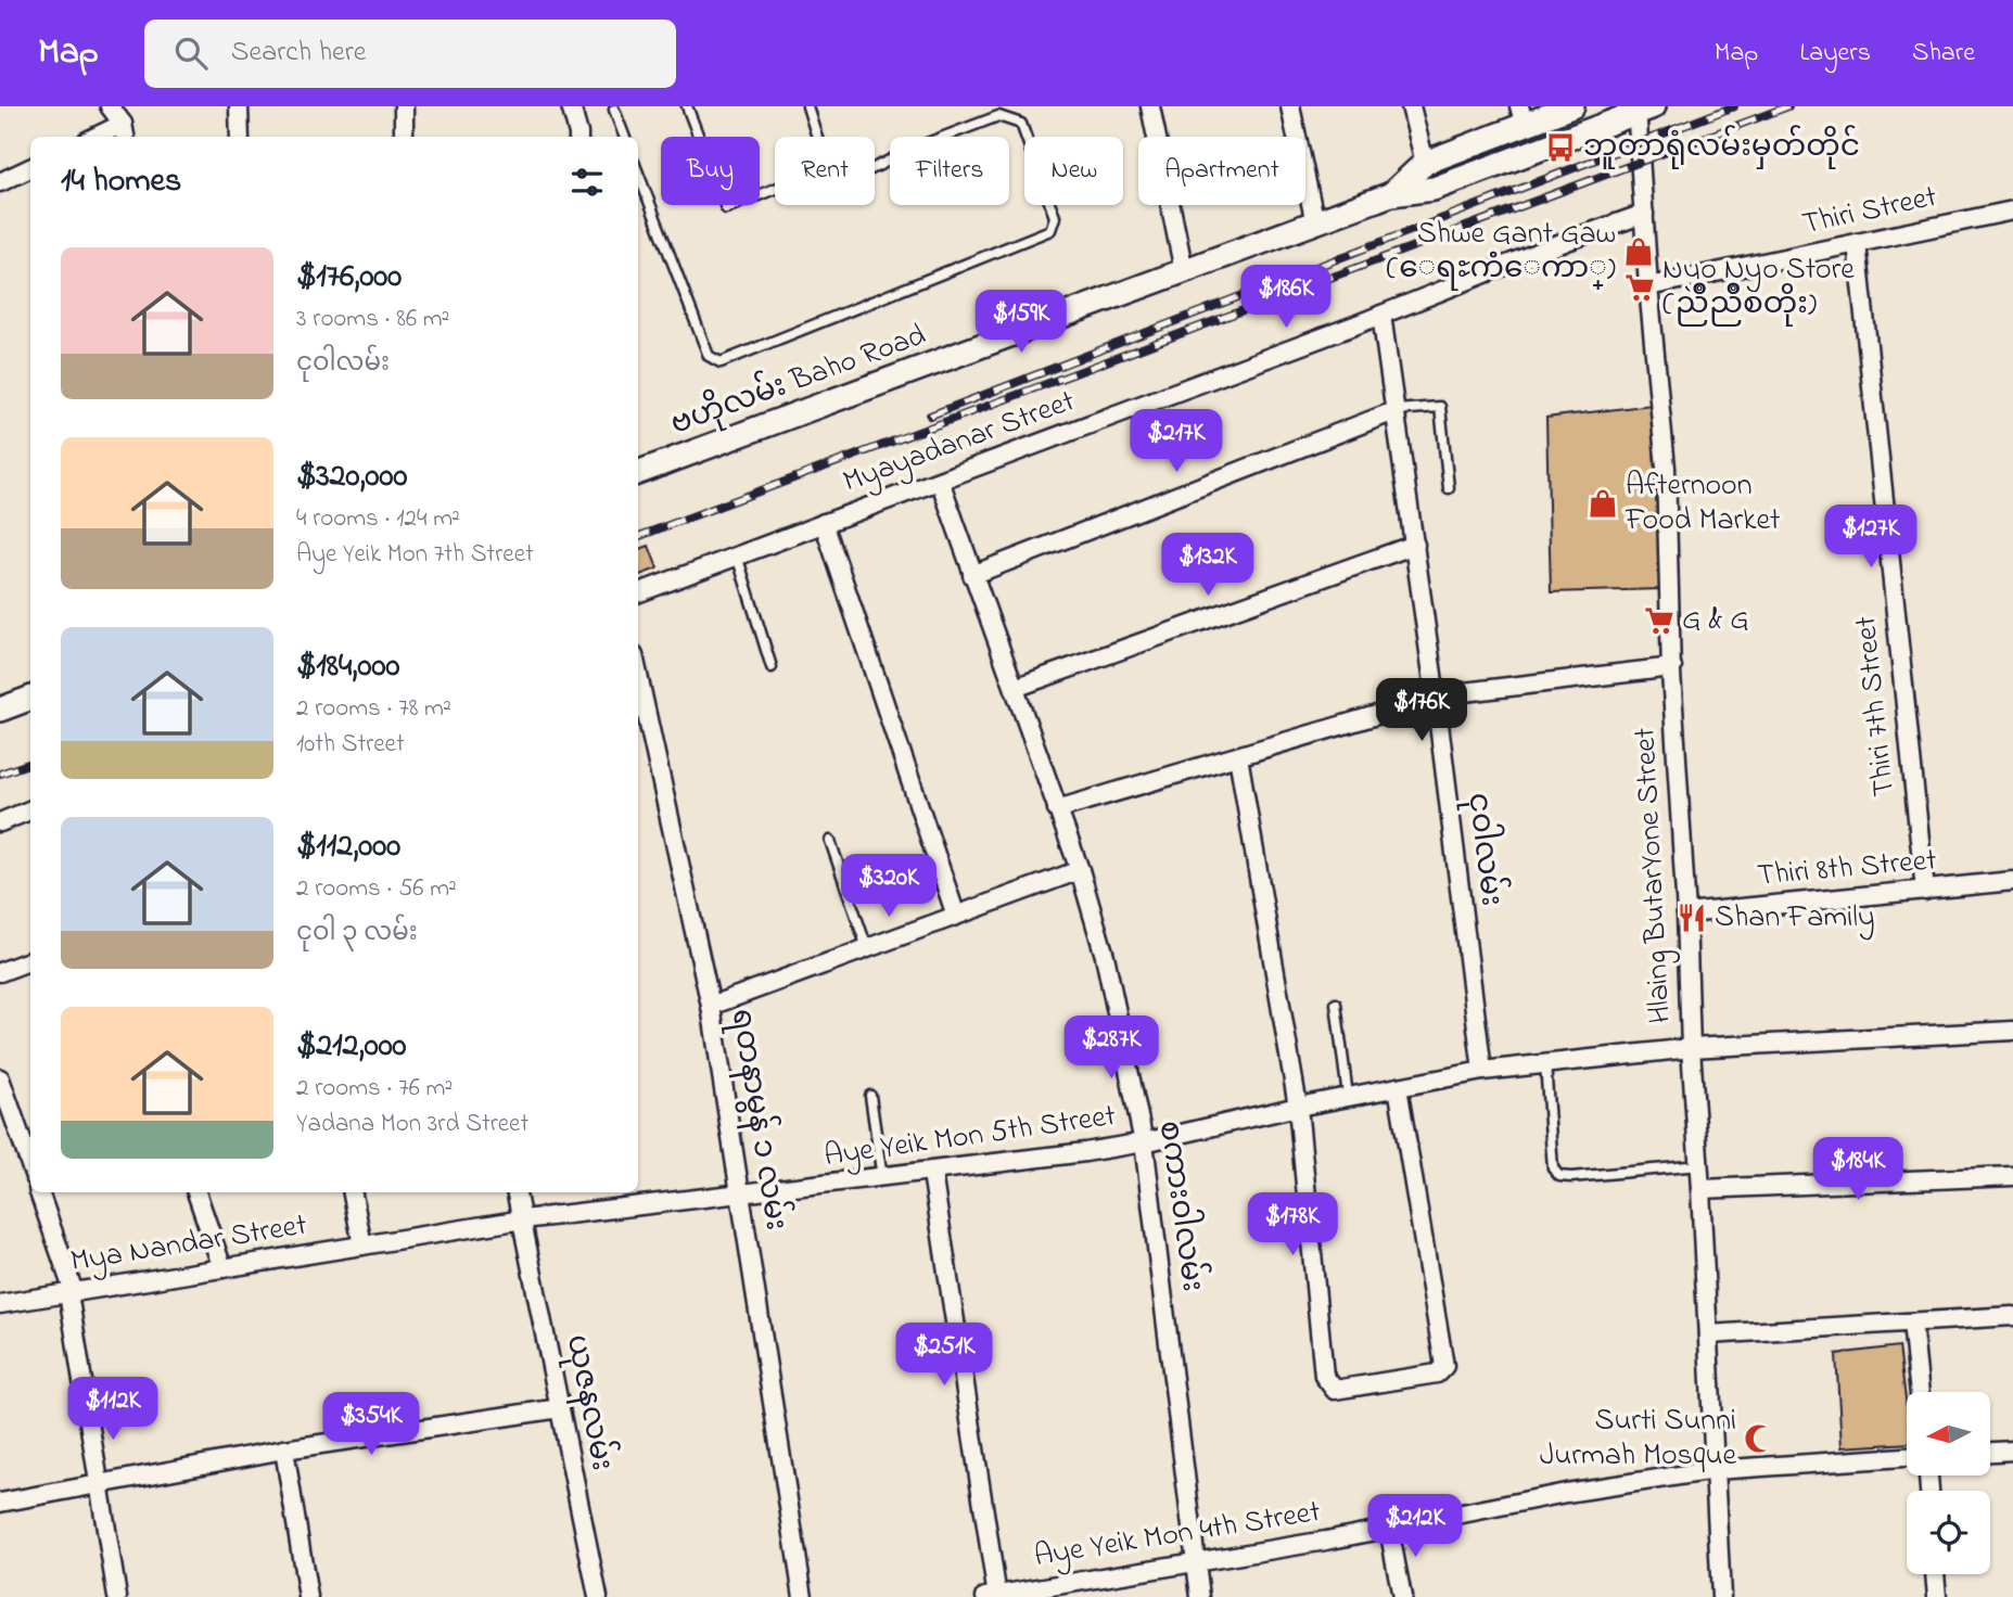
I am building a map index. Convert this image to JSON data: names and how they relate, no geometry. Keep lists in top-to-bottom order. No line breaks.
{"streets":{"main road":["ဗဟိုလမ်း Baho Road"],"street":["Thiri Street","Myayadanar Street","Thiri 7th Street","ငုဝါလမ်း","Thiri 8th Street","Hlaing ButarYone Street","ရတနာမွန် ၁ လမ်း","Aye Yeik Mon 5th Street","စကား၀ါလမ်း","Mya Nandar Street","ယုဇနလမ်း","Aye Yeik Mon 4th Street"]},"crossings":[["Thiri Street","Thiri 7th Street"],["Thiri Street","Hlaing ButarYone Street"],["Myayadanar Street","ငုဝါလမ်း"],["Myayadanar Street","Hlaing ButarYone Street"],["Myayadanar Street","စကား၀ါလမ်း"],["Thiri 7th Street","Thiri 8th Street"],["ငုဝါလမ်း","Aye Yeik Mon 5th Street"],["Thiri 8th Street","Hlaing ButarYone Street"],["Hlaing ButarYone Street","Aye Yeik Mon 5th Street"],["Hlaing ButarYone Street","Aye Yeik Mon 4th Street"],["ရတနာမွန် ၁ လမ်း","Aye Yeik Mon 5th Street"],["Aye Yeik Mon 5th Street","စကား၀ါလမ်း"],["Aye Yeik Mon 5th Street","Mya Nandar Street"],["Aye Yeik Mon 5th Street","ယုဇနလမ်း"],["စကား၀ါလမ်း","Aye Yeik Mon 4th Street"],["Mya Nandar Street","ယုဇနလမ်း"]],"places":{"bus stop":["ဘူတာရုံလမ်းမှတ်တိုင်"],"shop":["Shwe Gant Gaw (ေရႊကံံေကာ္)","Afternoon Food Market"],"supermarket":["Nyo Nyo Store (ညိဳညိဳစတိုး)","G & G"],"restaurant":["Shan Family"],"mosque":["Surti Sunni Jurmah Mosque"]},"north":"left","page":{"header":"Map","search":"Search here","nav":["Map","Layers","Share"],"chip":["Buy","Rent","Filters","New","Apartment"],"heading":"14 homes","list":[{"name":"$176,000","note":"3 rooms · 86 m² · ငုဝါလမ်း"},{"name":"$320,000","note":"4 rooms · 124 m² · Aye Yeik Mon 7th Street"},{"name":"$184,000","note":"2 rooms · 78 m² · 10th Street"},{"name":"$112,000","note":"2 rooms · 56 m² · ငုဝါ ၃ လမ်း"},{"name":"$212,000","note":"2 rooms · 76 m² · Yadana Mon 3rd Street"}],"price":["$186K","$159K","$217K","$127K","$132K","$176K","$320K","$287K","$184K","$178K","$251K","$112K","$354K","$212K"]}}
